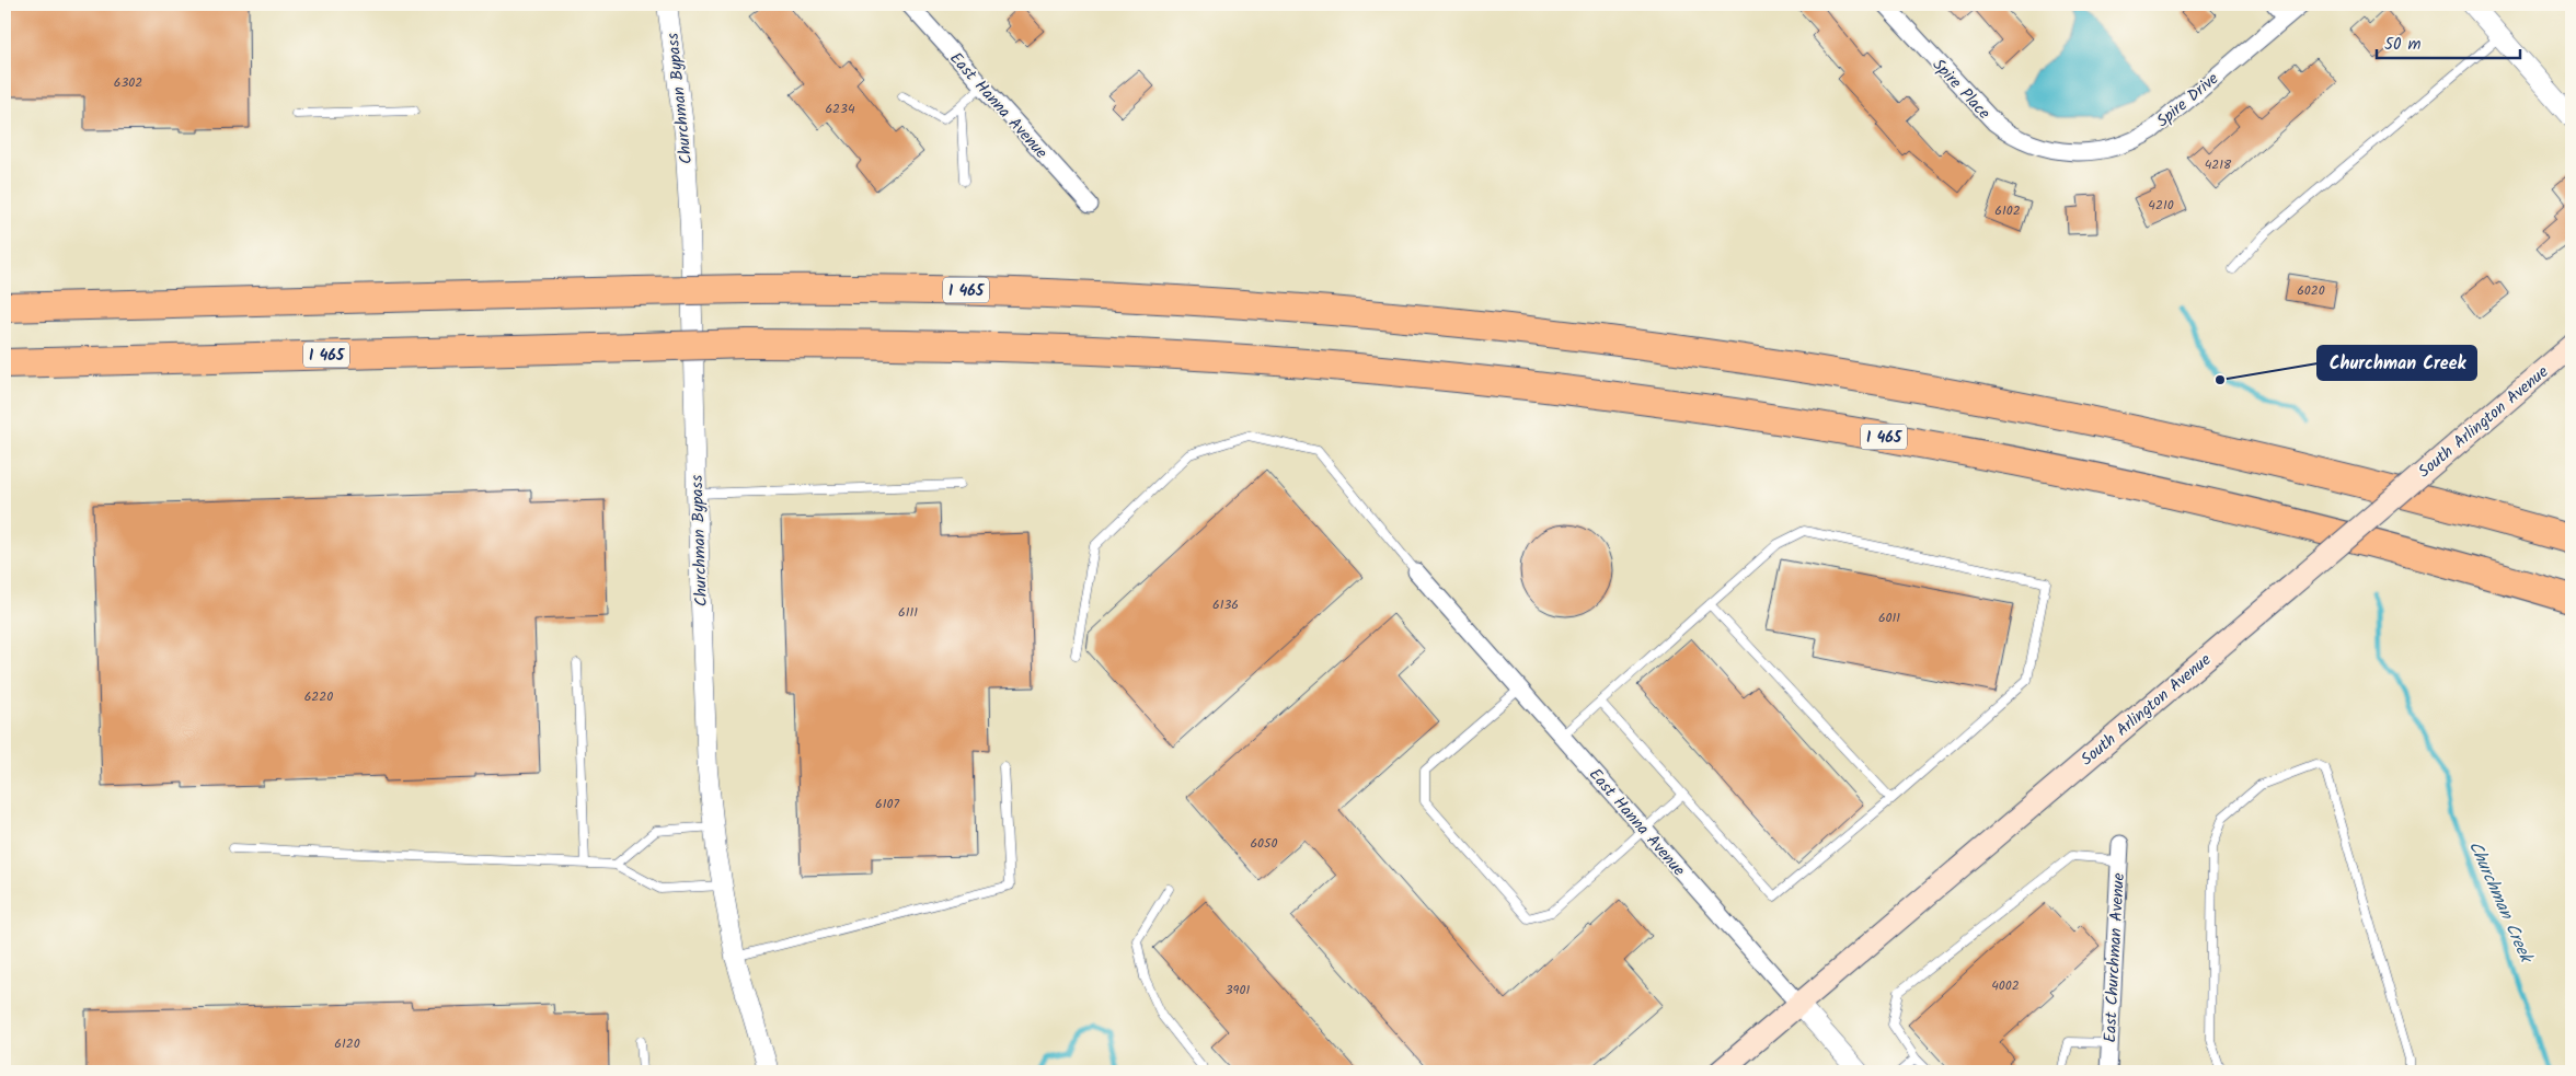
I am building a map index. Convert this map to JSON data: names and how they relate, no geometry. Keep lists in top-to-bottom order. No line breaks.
{"streets":{"highway":["I 465"],"main road":["South Arlington Avenue"],"street":["Spire Place","Churchman Bypass","Spire Drive","East Hanna Avenue","East Churchman Avenue"]},"crossings":[["Spire Place","Spire Drive"],["East Hanna Avenue","South Arlington Avenue"]],"water":["Churchman Creek"],"places":["Churchman Creek"],"house_numbers":["6302","6234","4218","4210","6102","6020","6136","6111","6011","6220","6107","6050","4002","3901","6120"],"scale_bar":"50 m"}
